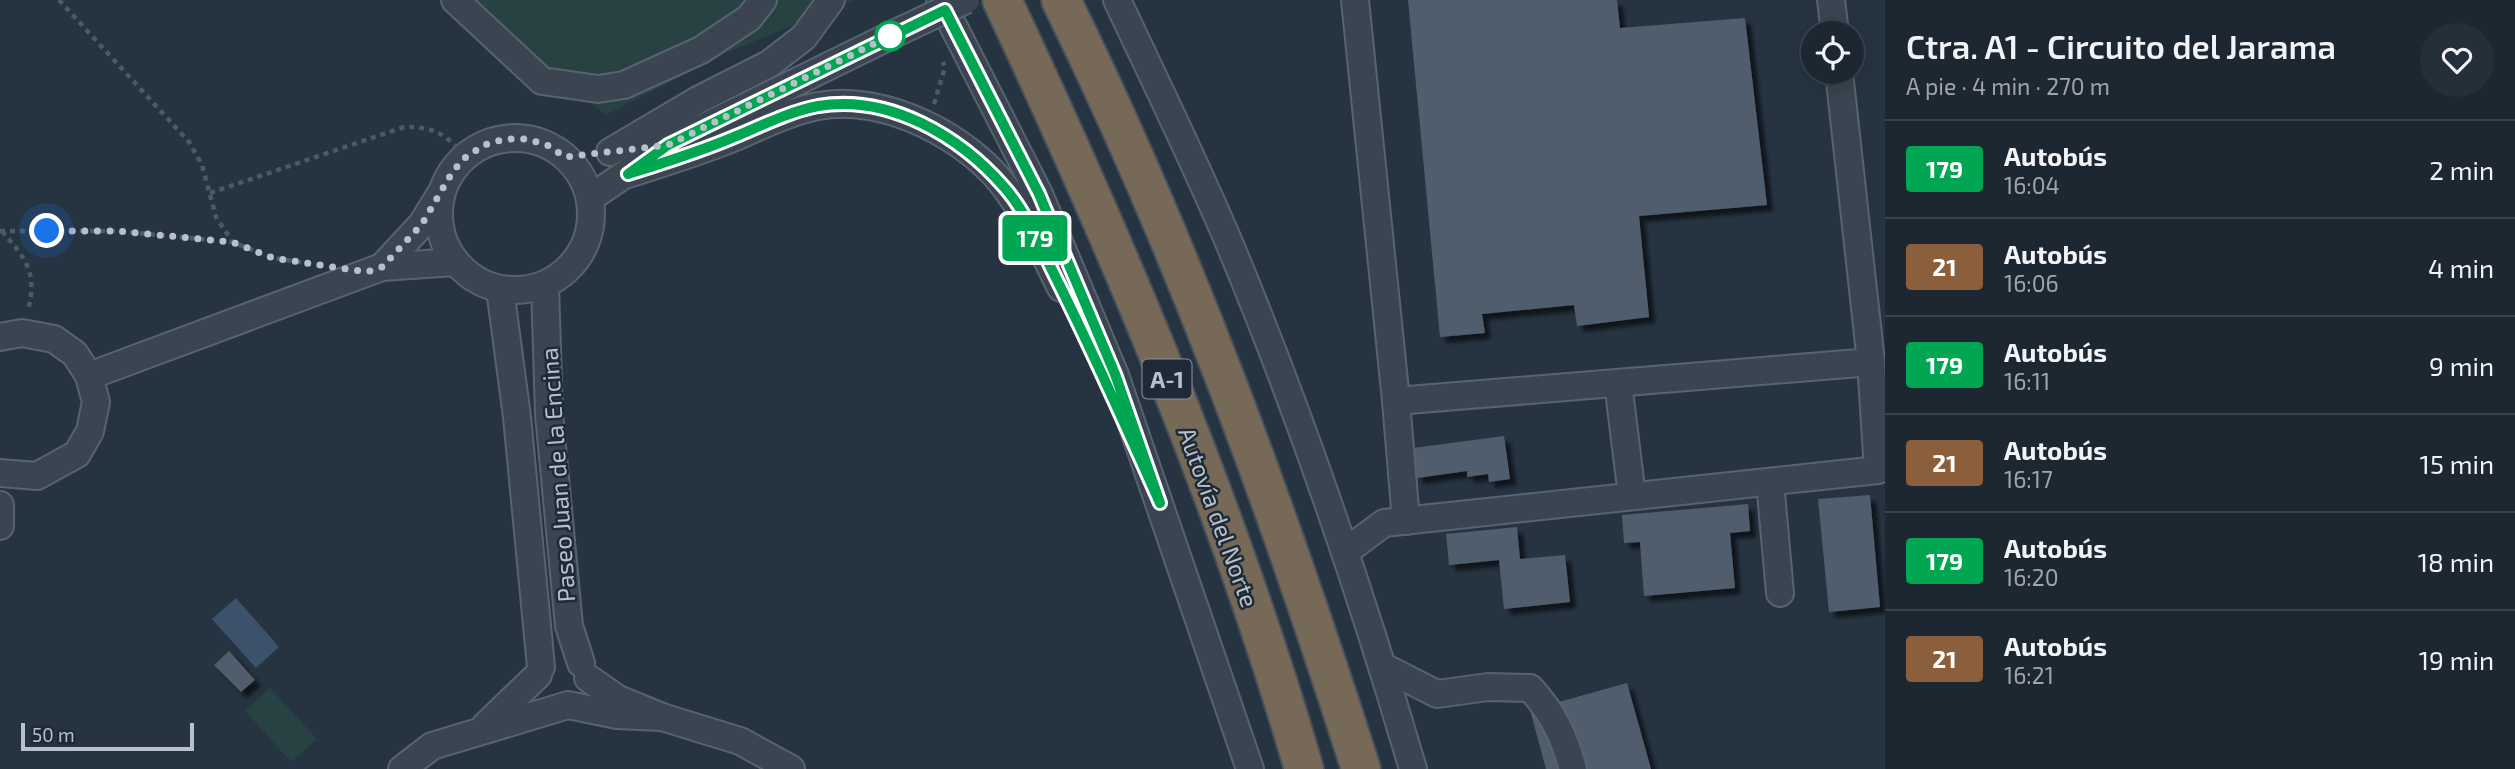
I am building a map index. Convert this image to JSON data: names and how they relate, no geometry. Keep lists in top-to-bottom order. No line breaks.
{"streets":{"highway":["A-1","Autovía del Norte"],"street":["Paseo Juan de la Encina"]},"lines":["bus line 179"],"scale_bar":"50 m","page":{"on_map":"179","heading":["Ctra. A1 - Circuito del Jarama","A pie · 4 min · 270 m"],"list":[{"mark":"179","name":"Autobús","note":"16:04","value":"2 min"},{"mark":"21","name":"Autobús","note":"16:06","value":"4 min"},{"mark":"179","name":"Autobús","note":"16:11","value":"9 min"},{"mark":"21","name":"Autobús","note":"16:17","value":"15 min"},{"mark":"179","name":"Autobús","note":"16:20","value":"18 min"},{"mark":"21","name":"Autobús","note":"16:21","value":"19 min"}],"scale":"50 m"}}
